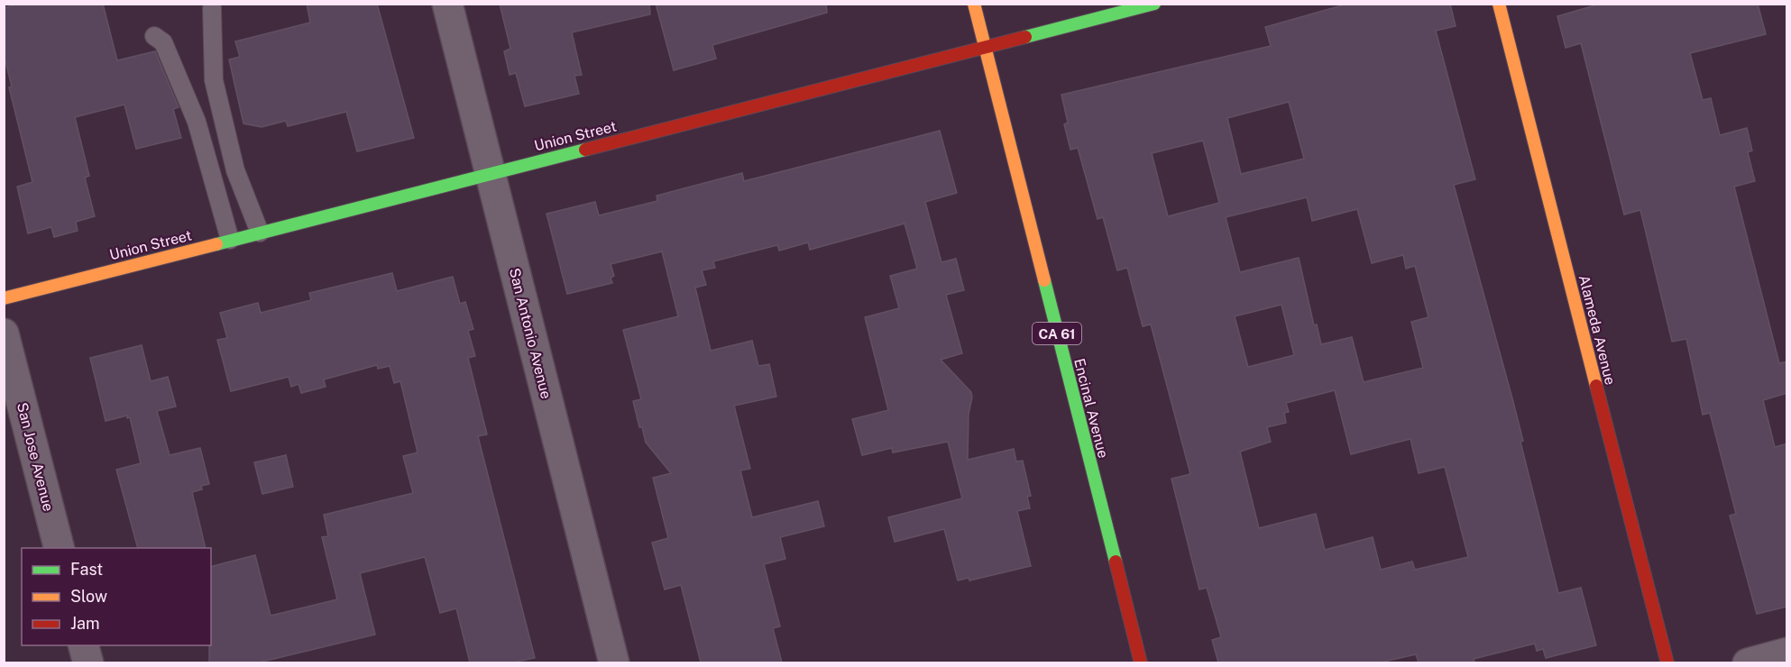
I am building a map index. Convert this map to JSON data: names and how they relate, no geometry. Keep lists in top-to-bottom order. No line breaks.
{"streets":{"street":["Union Street","Alameda Avenue","San Antonio Avenue","CA 61","Encinal Avenue","San Jose Avenue"]},"crossings":[["Union Street","San Antonio Avenue"],["Union Street","Encinal Avenue"]],"legend":["Fast","Slow","Jam"]}
